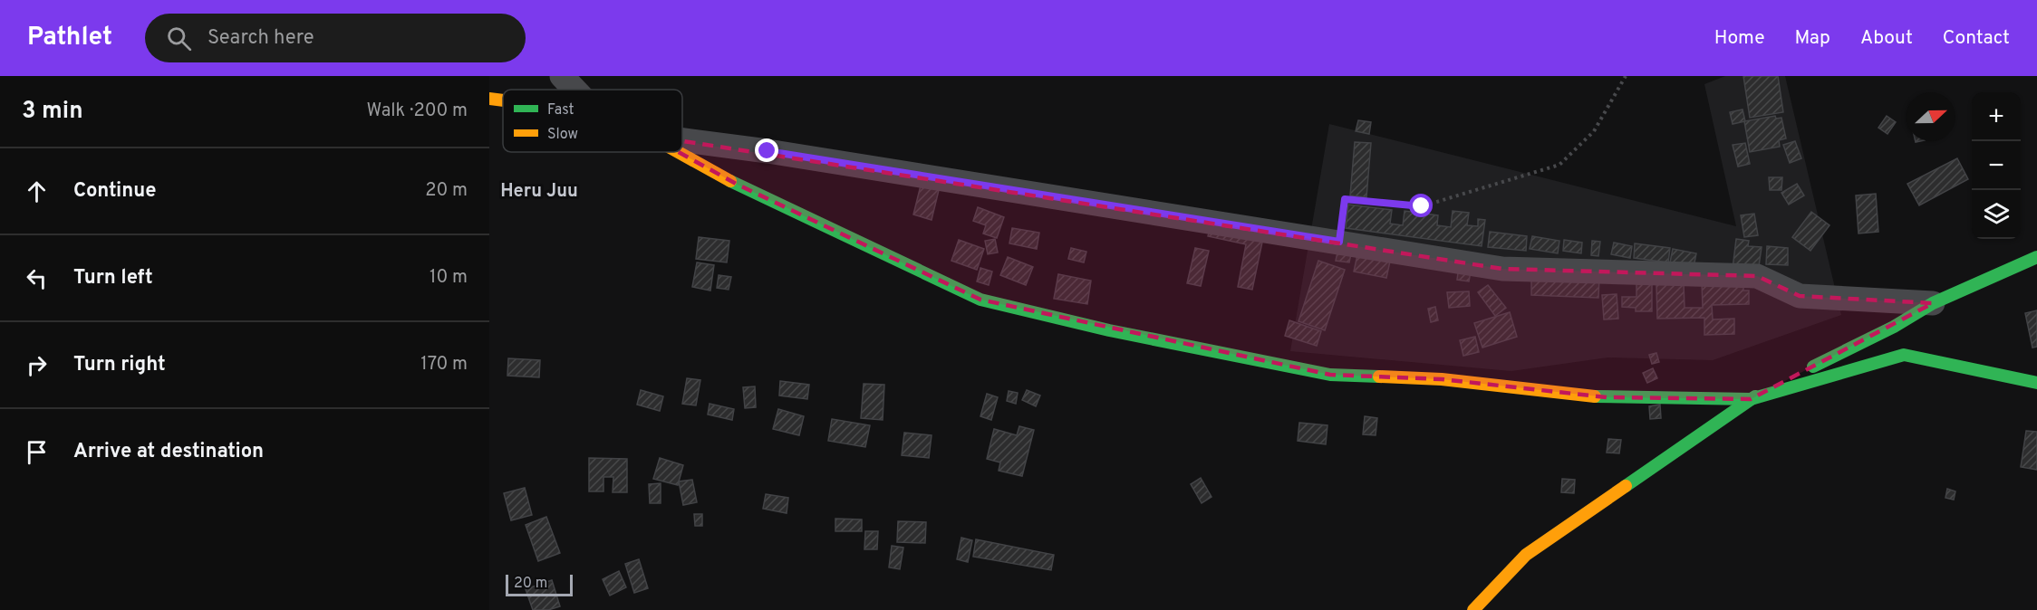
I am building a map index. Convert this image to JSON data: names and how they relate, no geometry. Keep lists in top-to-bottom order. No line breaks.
{"districts":["Heru Juu"],"legend":["Fast","Slow"],"scale_bar":"20 m","north":"right","page":{"header":"Pathlet","search":"Search here","nav":["Home","Map","About","Contact"],"heading":["3 min","Walk · 200 m"],"map_buttons":["+","−"],"list":[["Continue","20 m"],["Turn left","10 m"],["Turn right","170 m"],"Arrive at destination"],"scale":"20 m"}}
